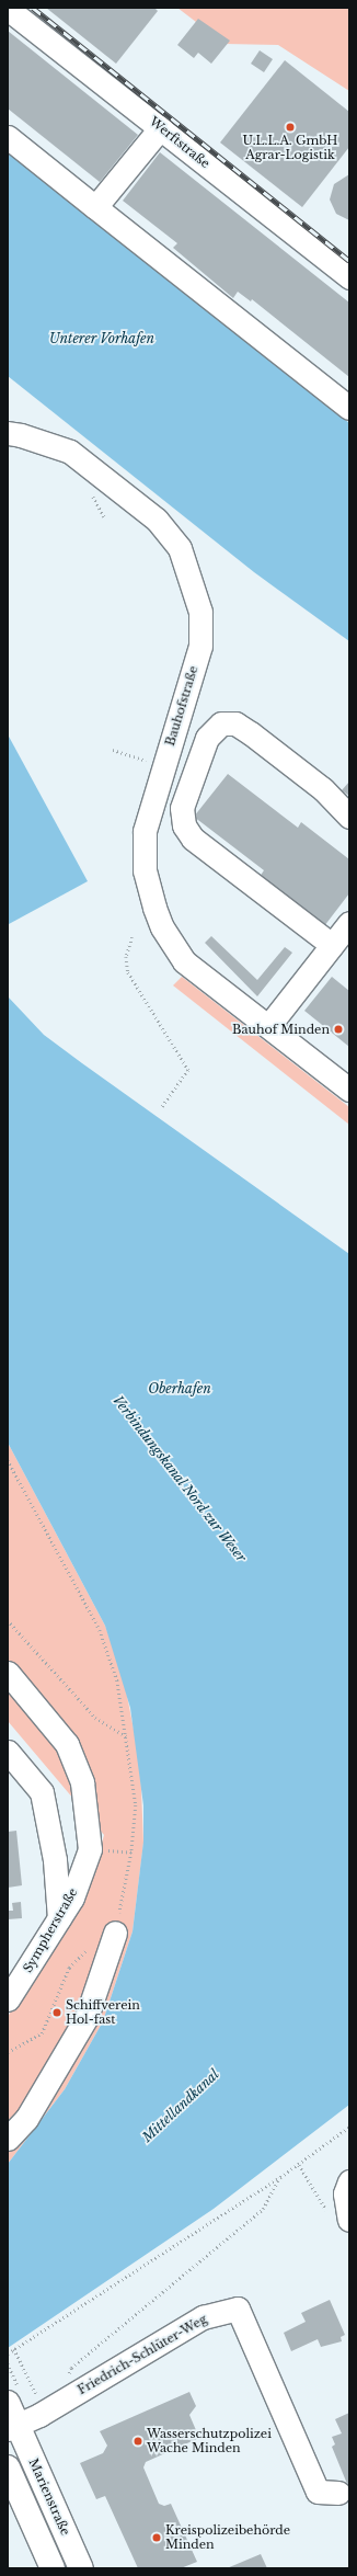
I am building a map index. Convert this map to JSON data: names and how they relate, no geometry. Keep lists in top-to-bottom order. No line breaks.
{"streets":{"main road":["Marienstraße"],"street":["Werftstraße","Bauhofstraße","Sympherstraße","Friedrich-Schlüter-Weg"]},"crossings":[["Friedrich-Schlüter-Weg","Marienstraße"]],"water":["Unterer Vorhafen","Oberhafen","Verbindungskanal Nord zur Weser","Mittellandkanal"],"places":["U.L.L.A. GmbH Agrar-Logistik","Bauhof Minden","Schiffverein Hol-fast","Wasserschutzpolizei Wache Minden","Kreispolizeibehörde Minden"]}
